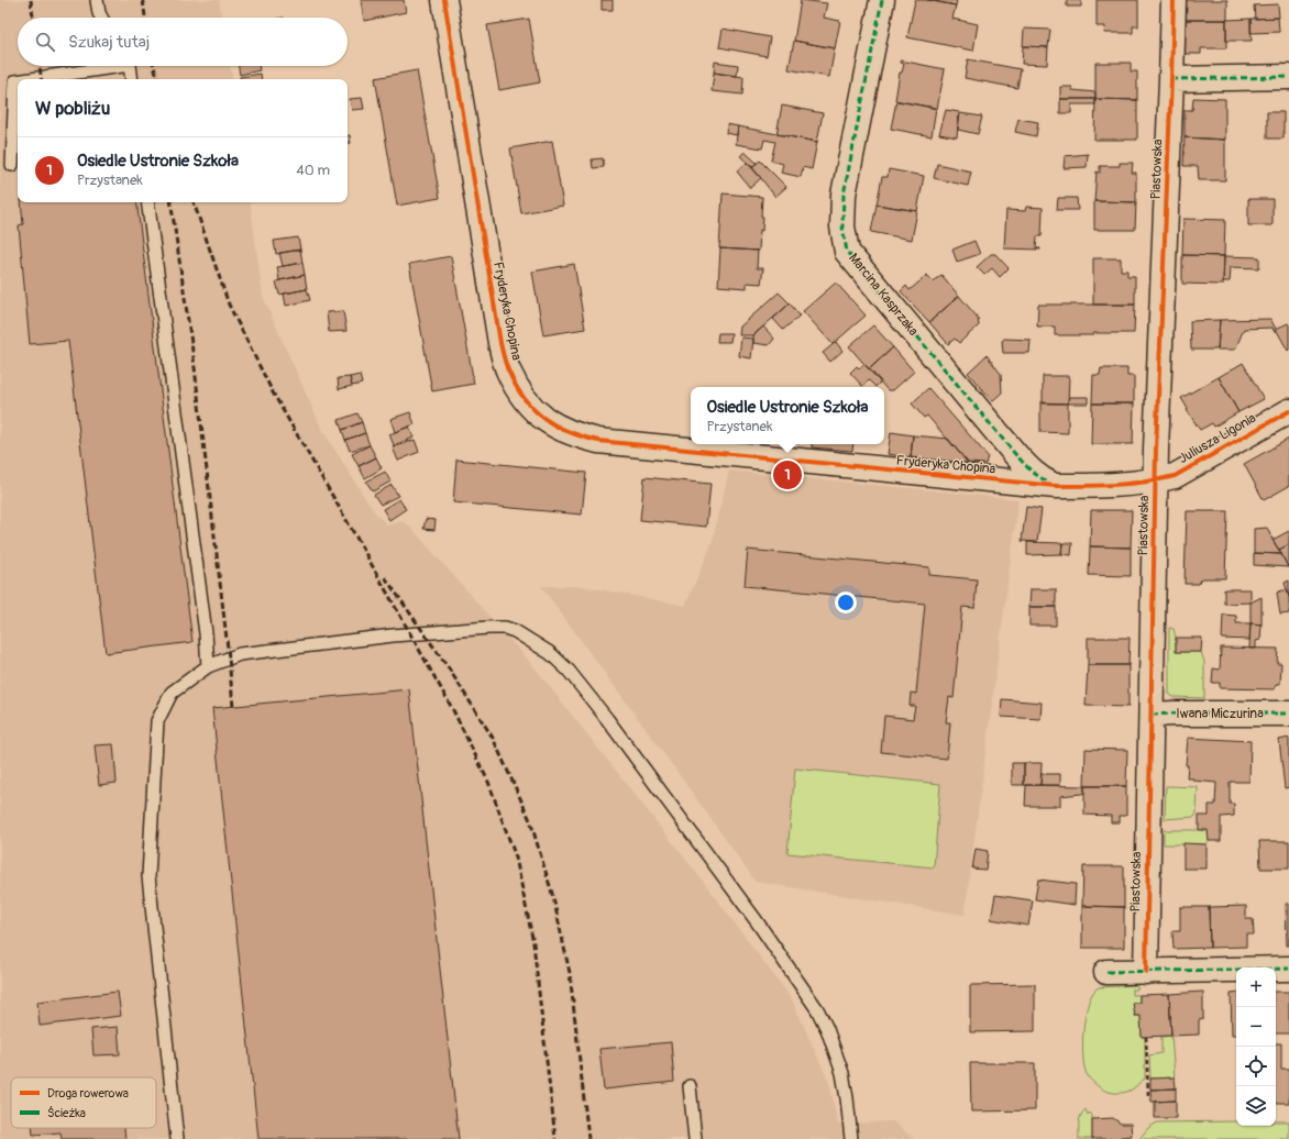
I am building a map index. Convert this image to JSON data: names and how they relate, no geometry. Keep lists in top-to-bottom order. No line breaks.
{"streets":{"street":["Piastowska","Marcina Kasprzaka","Fryderyka Chopina","Juliusza Ligonia","Iwana Miczurina"]},"crossings":[["Piastowska","Fryderyka Chopina"],["Piastowska","Juliusza Ligonia"],["Piastowska","Iwana Miczurina"],["Marcina Kasprzaka","Fryderyka Chopina"],["Fryderyka Chopina","Juliusza Ligonia"]],"legend":["Droga rowerowa","Ścieżka"],"page":{"search":"Szukaj tutaj","heading":"W pobliżu","list":[{"mark":"1","name":"Osiedle Ustronie Szkoła","note":"Przystanek","value":"40 m"}],"popup":["Osiedle Ustronie Szkoła","Przystanek"],"pins":"1","map_buttons":["+","−"]}}
